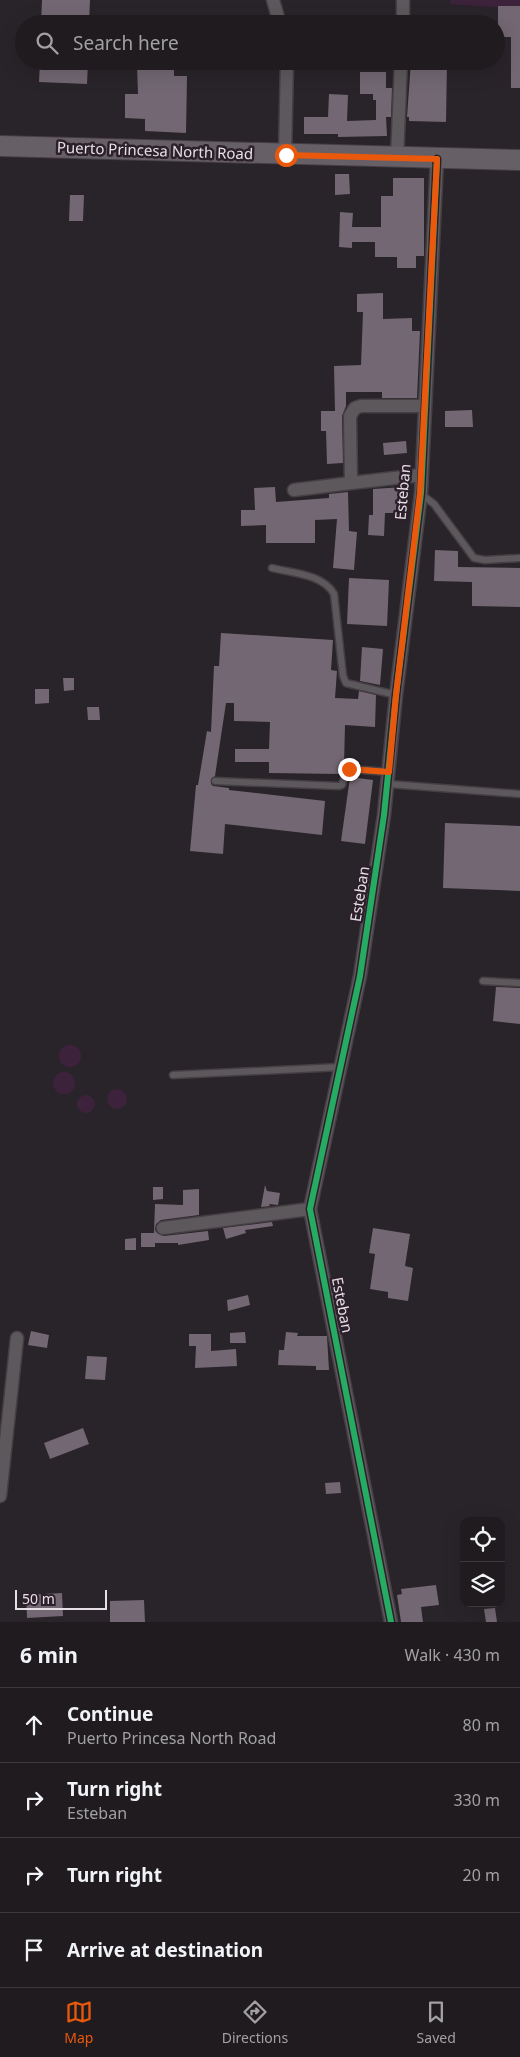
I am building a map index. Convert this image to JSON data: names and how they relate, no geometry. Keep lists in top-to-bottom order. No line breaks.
{"streets":{"main road":["Puerto Princesa North Road"],"street":["Esteban"]},"crossings":[["Puerto Princesa North Road","Esteban"]],"scale_bar":"50 m","page":{"search":"Search here","scale":"50 m","heading":["6 min","Walk · 430 m"],"list":[["Continue","Puerto Princesa North Road","80 m"],["Turn right","Esteban","330 m"],["Turn right","20 m"],"Arrive at destination"],"nav":["Map","Directions","Saved"]}}
